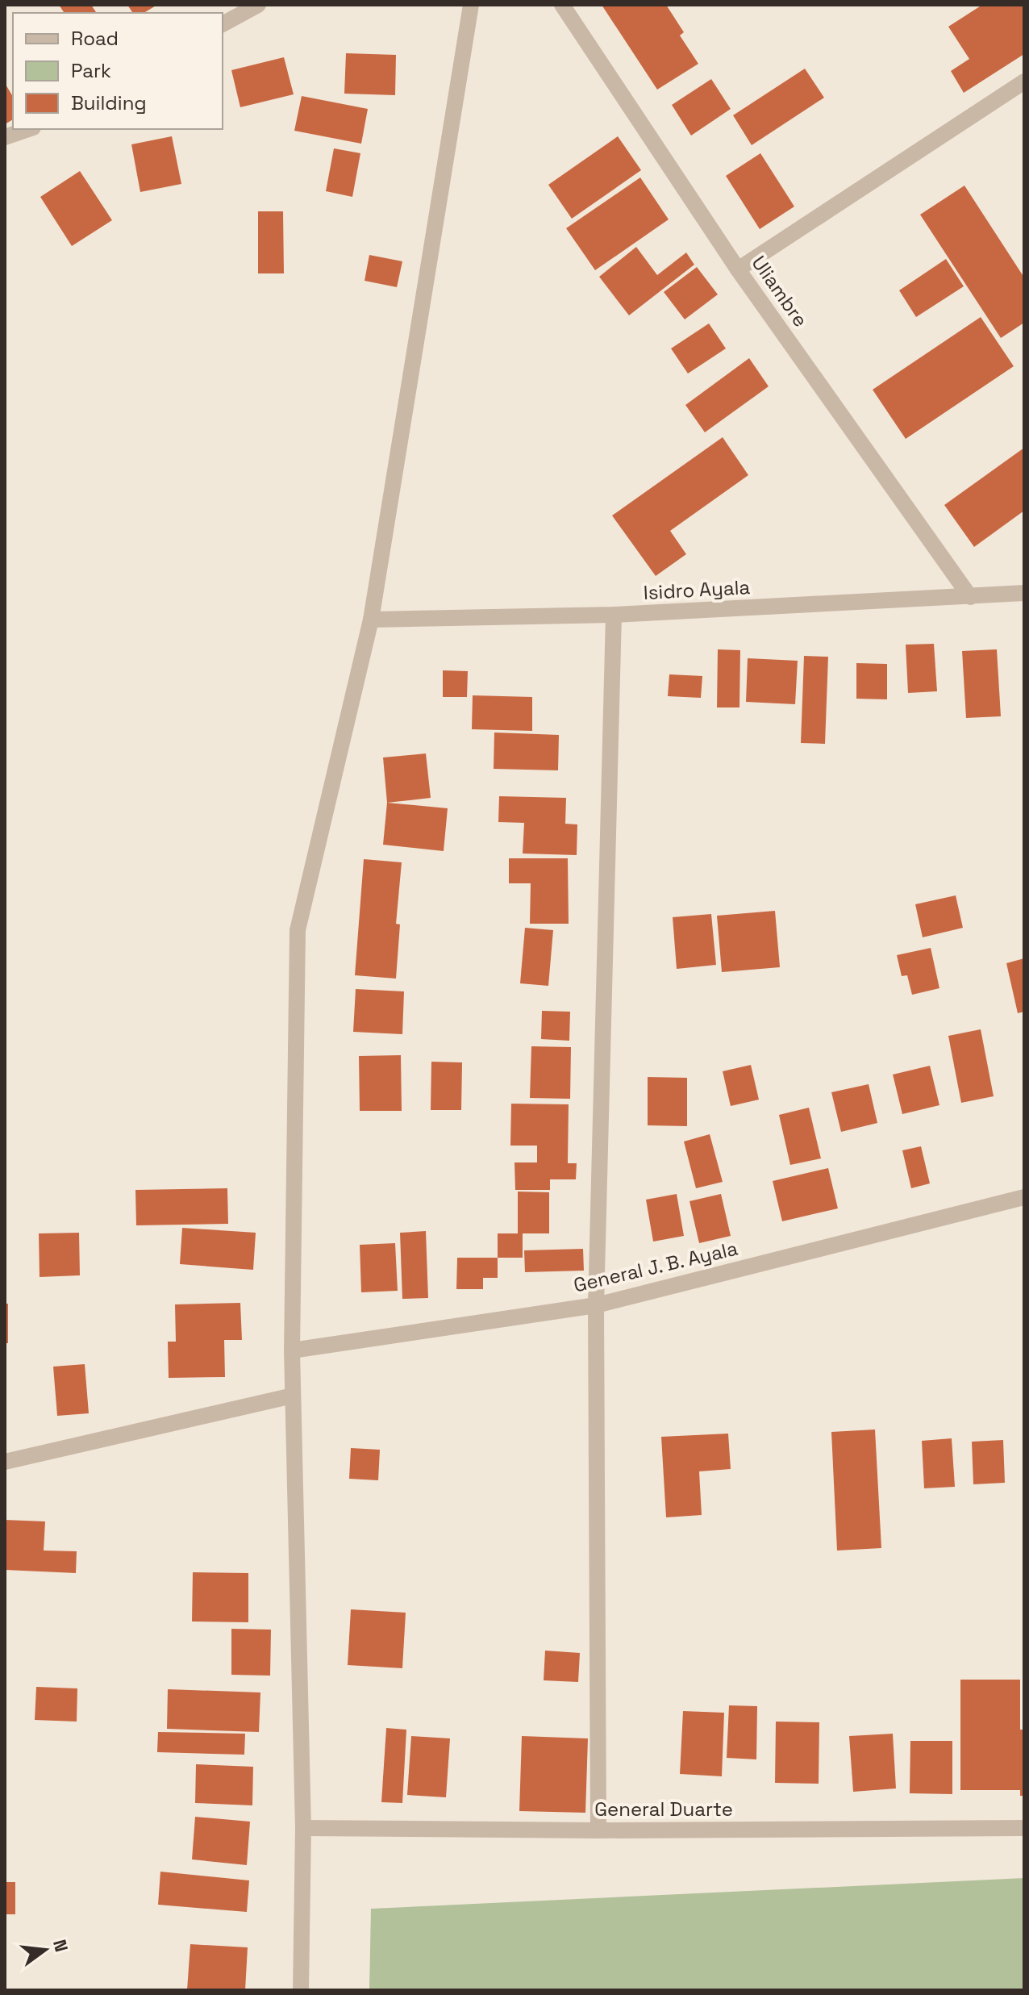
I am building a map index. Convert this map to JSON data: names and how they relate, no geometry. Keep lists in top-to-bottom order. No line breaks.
{"streets":{"street":["Uliambre","Isidro Ayala","General J. B. Ayala","General Duarte"]},"crossings":[["Uliambre","Isidro Ayala"]],"legend":["Road","Park","Building"],"north":"right"}
